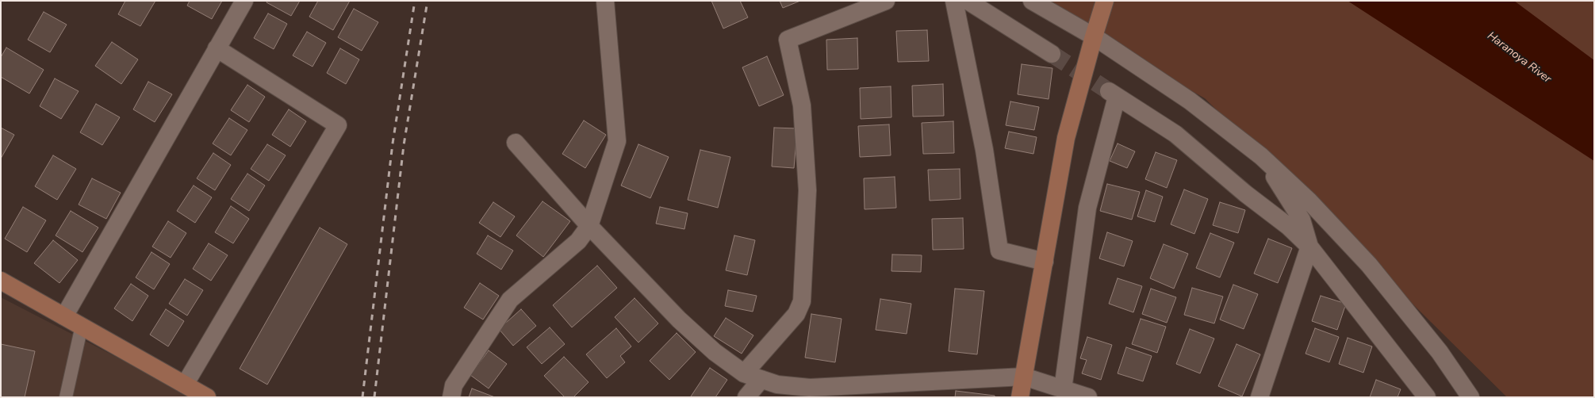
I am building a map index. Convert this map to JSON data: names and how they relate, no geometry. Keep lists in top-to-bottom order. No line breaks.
{"water":["Haranoya River"]}
